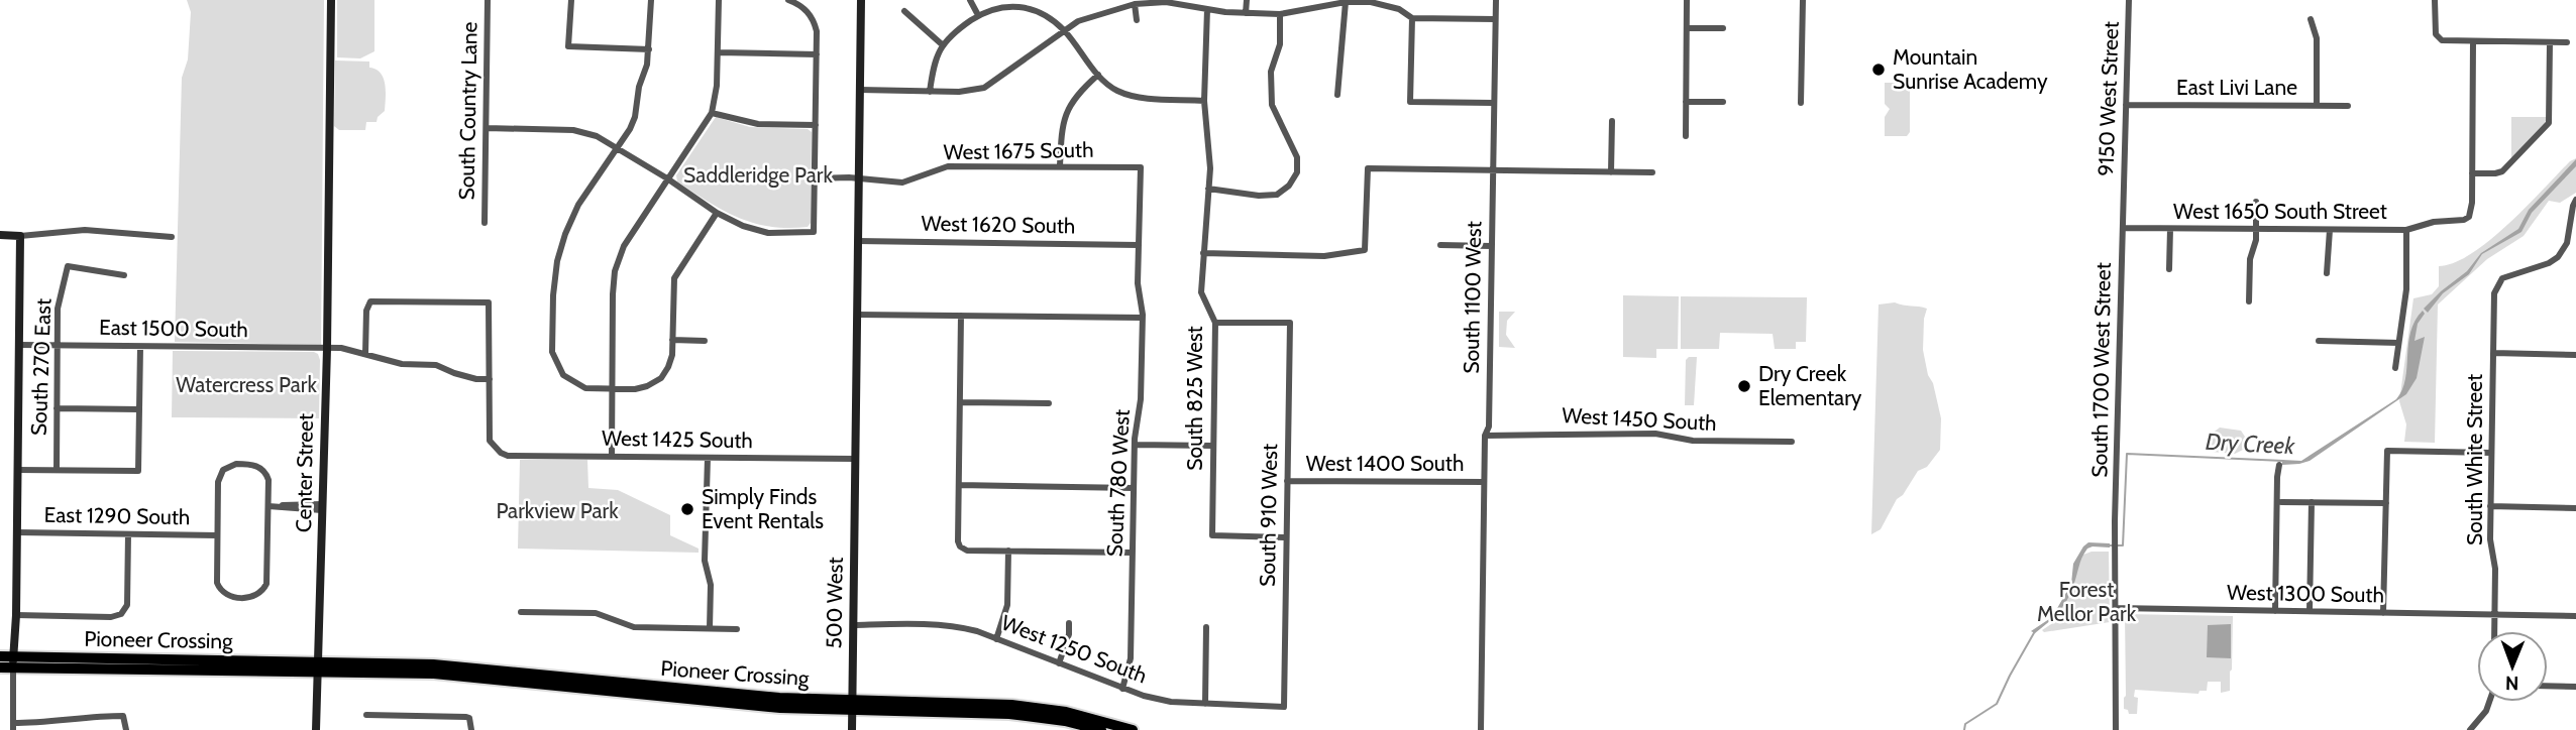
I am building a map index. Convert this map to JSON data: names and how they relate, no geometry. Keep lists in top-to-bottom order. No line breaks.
{"streets":{"highway":["Pioneer Crossing"],"street":["East Livi Lane","9150 West Street","South Country Lane","West 1675 South","West 1650 South Street","West 1620 South","South 1100 West","East 1500 South","South 270 East","South 1700 West Street","South 825 West","West 1450 South","West 1425 South","South White Street","West 1400 South","Center Street","South 780 West","South 910 West","East 1290 South","West 1300 South","500 West","West 1250 South"]},"crossings":[["East Livi Lane","9150 West Street"],["9150 West Street","South 1700 West Street"],["West 1675 South","South 780 West"],["West 1675 South","500 West"],["West 1650 South Street","South 1700 West Street"],["West 1620 South","South 780 West"],["West 1620 South","500 West"],["South 1100 West","West 1450 South"],["South 1100 West","West 1400 South"],["East 1500 South","South 270 East"],["East 1500 South","West 1425 South"],["East 1500 South","Center Street"],["South 1700 West Street","West 1300 South"],["South 825 West","South 910 West"],["West 1425 South","500 West"],["South White Street","West 1300 South"],["West 1400 South","South 910 West"],["Center Street","Pioneer Crossing"],["South 780 West","West 1250 South"],["South 910 West","West 1250 South"],["500 West","Pioneer Crossing"],["500 West","West 1250 South"]],"water":["Dry Creek"],"parks":["Saddleridge Park","Watercress Park","Parkview Park","Forest Mellor Park"],"places":["Mountain Sunrise Academy","Dry Creek Elementary","Simply Finds Event Rentals"],"north":"bottom"}
